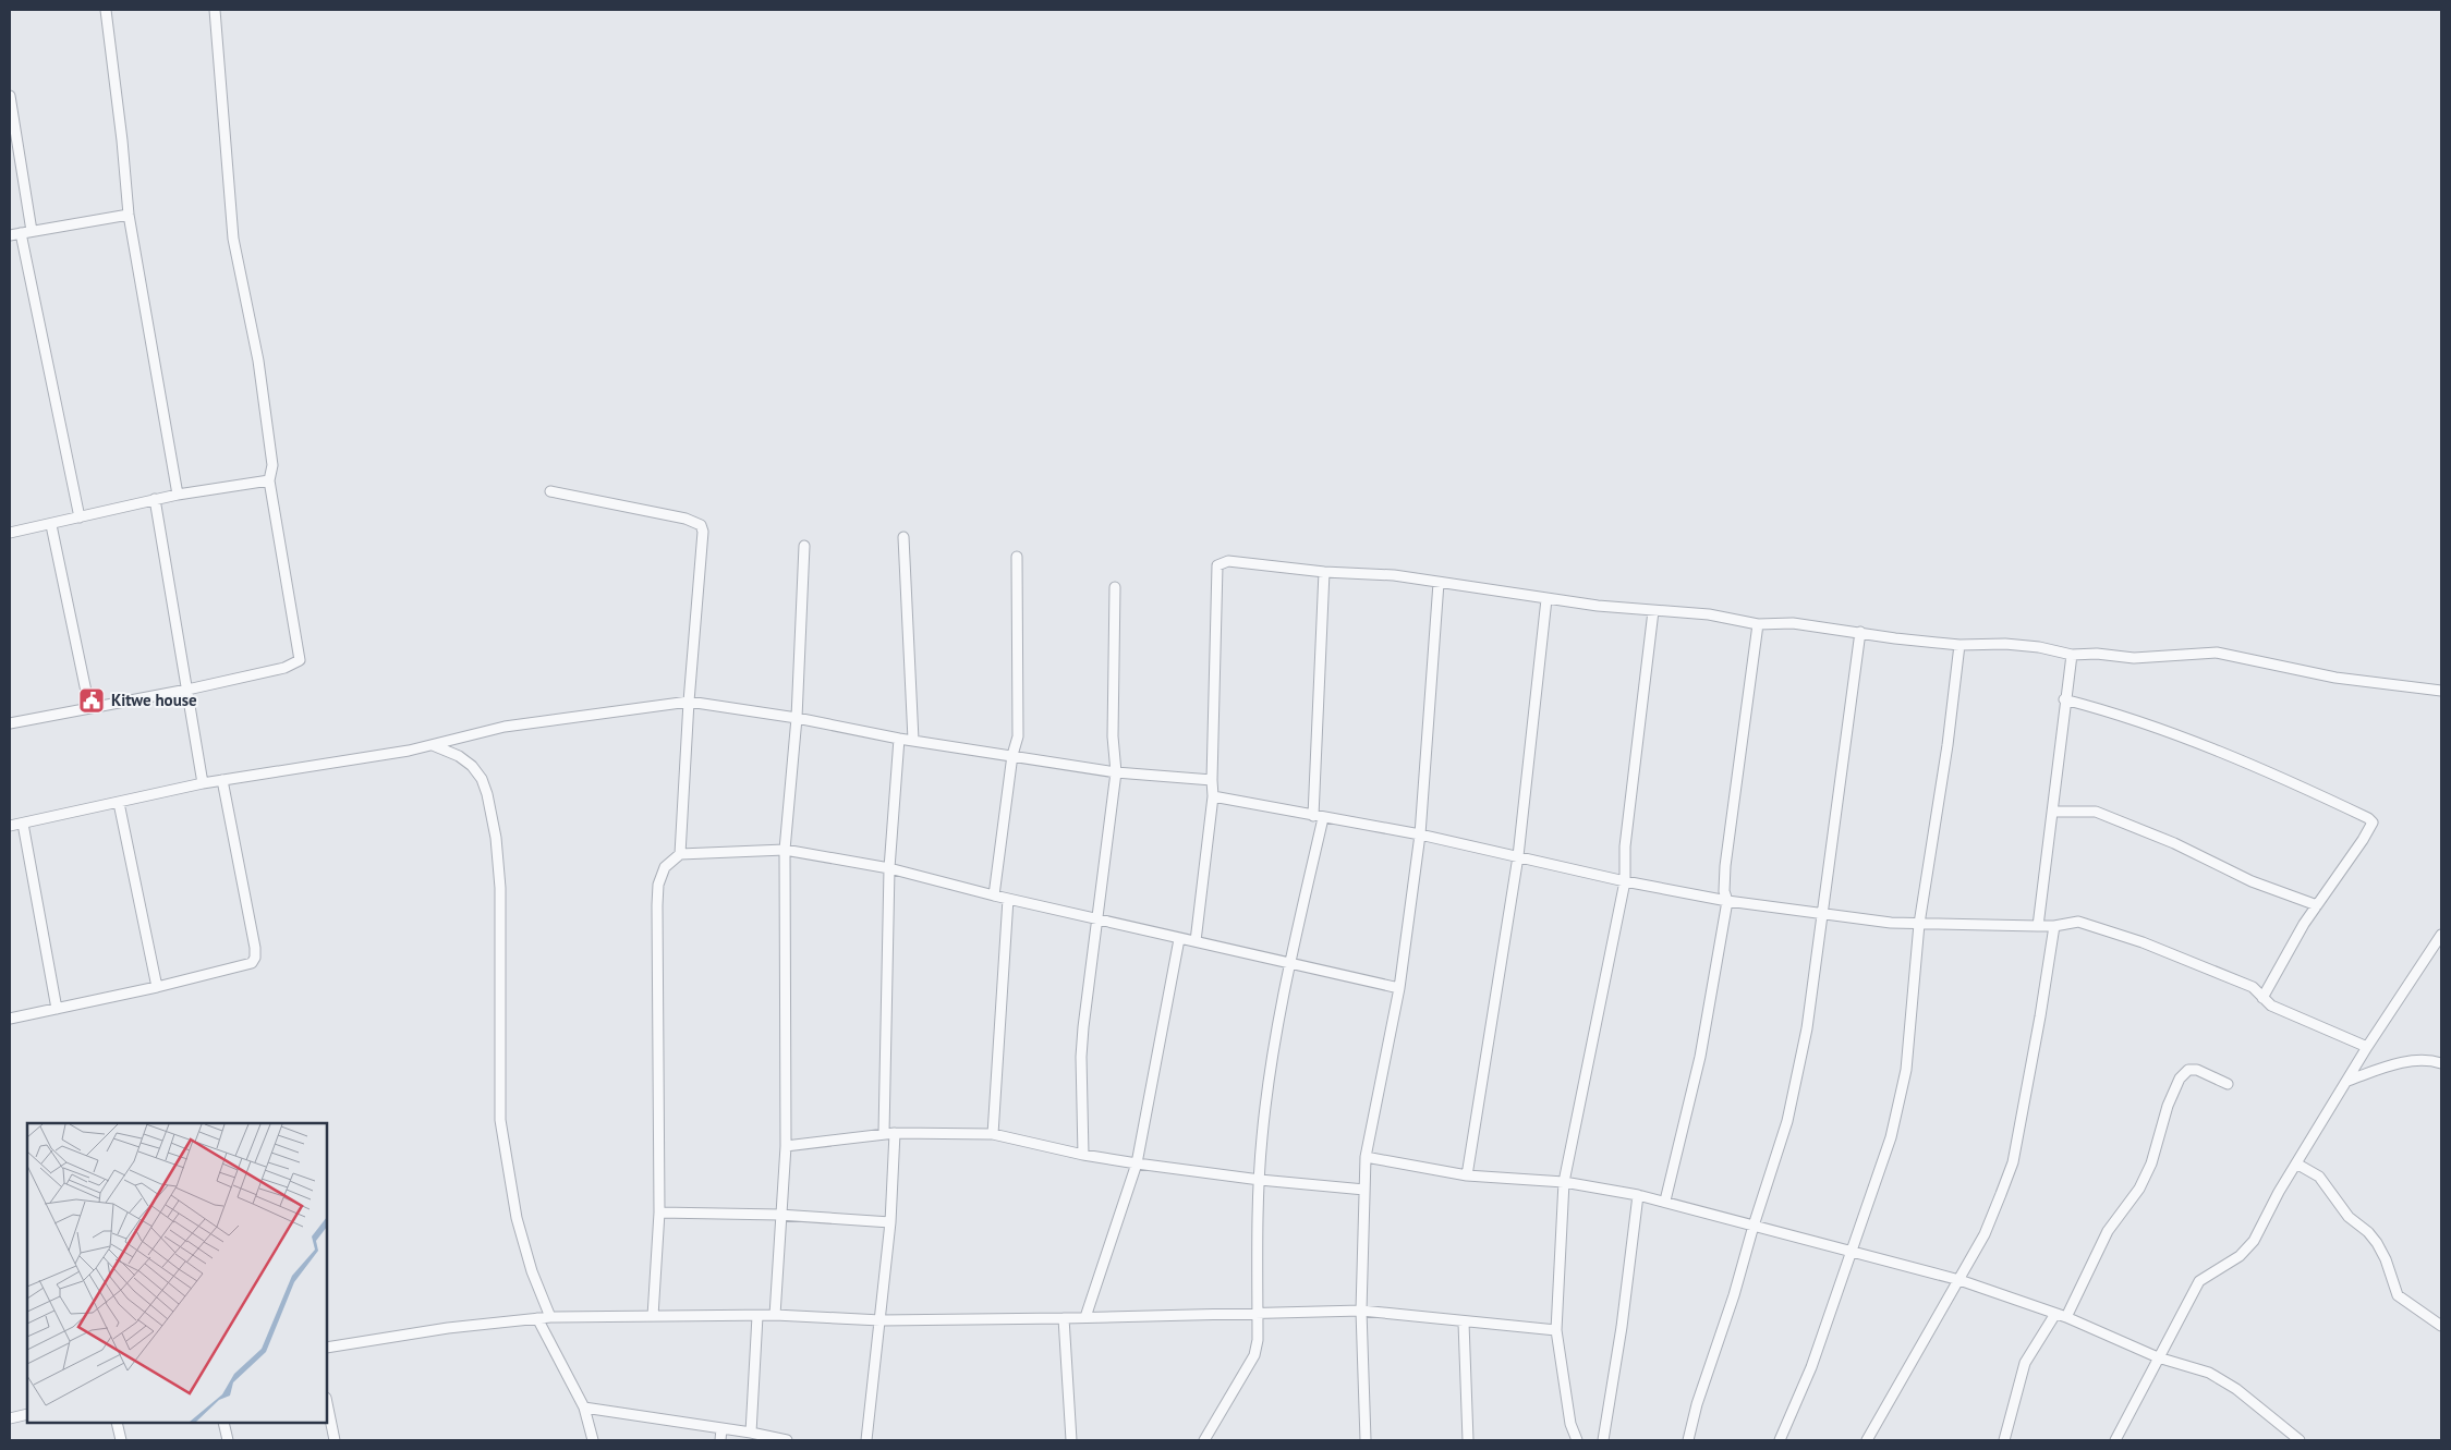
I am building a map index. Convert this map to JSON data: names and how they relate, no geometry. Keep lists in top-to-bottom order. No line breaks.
{"places":{"public building":["Kitwe house"]}}
